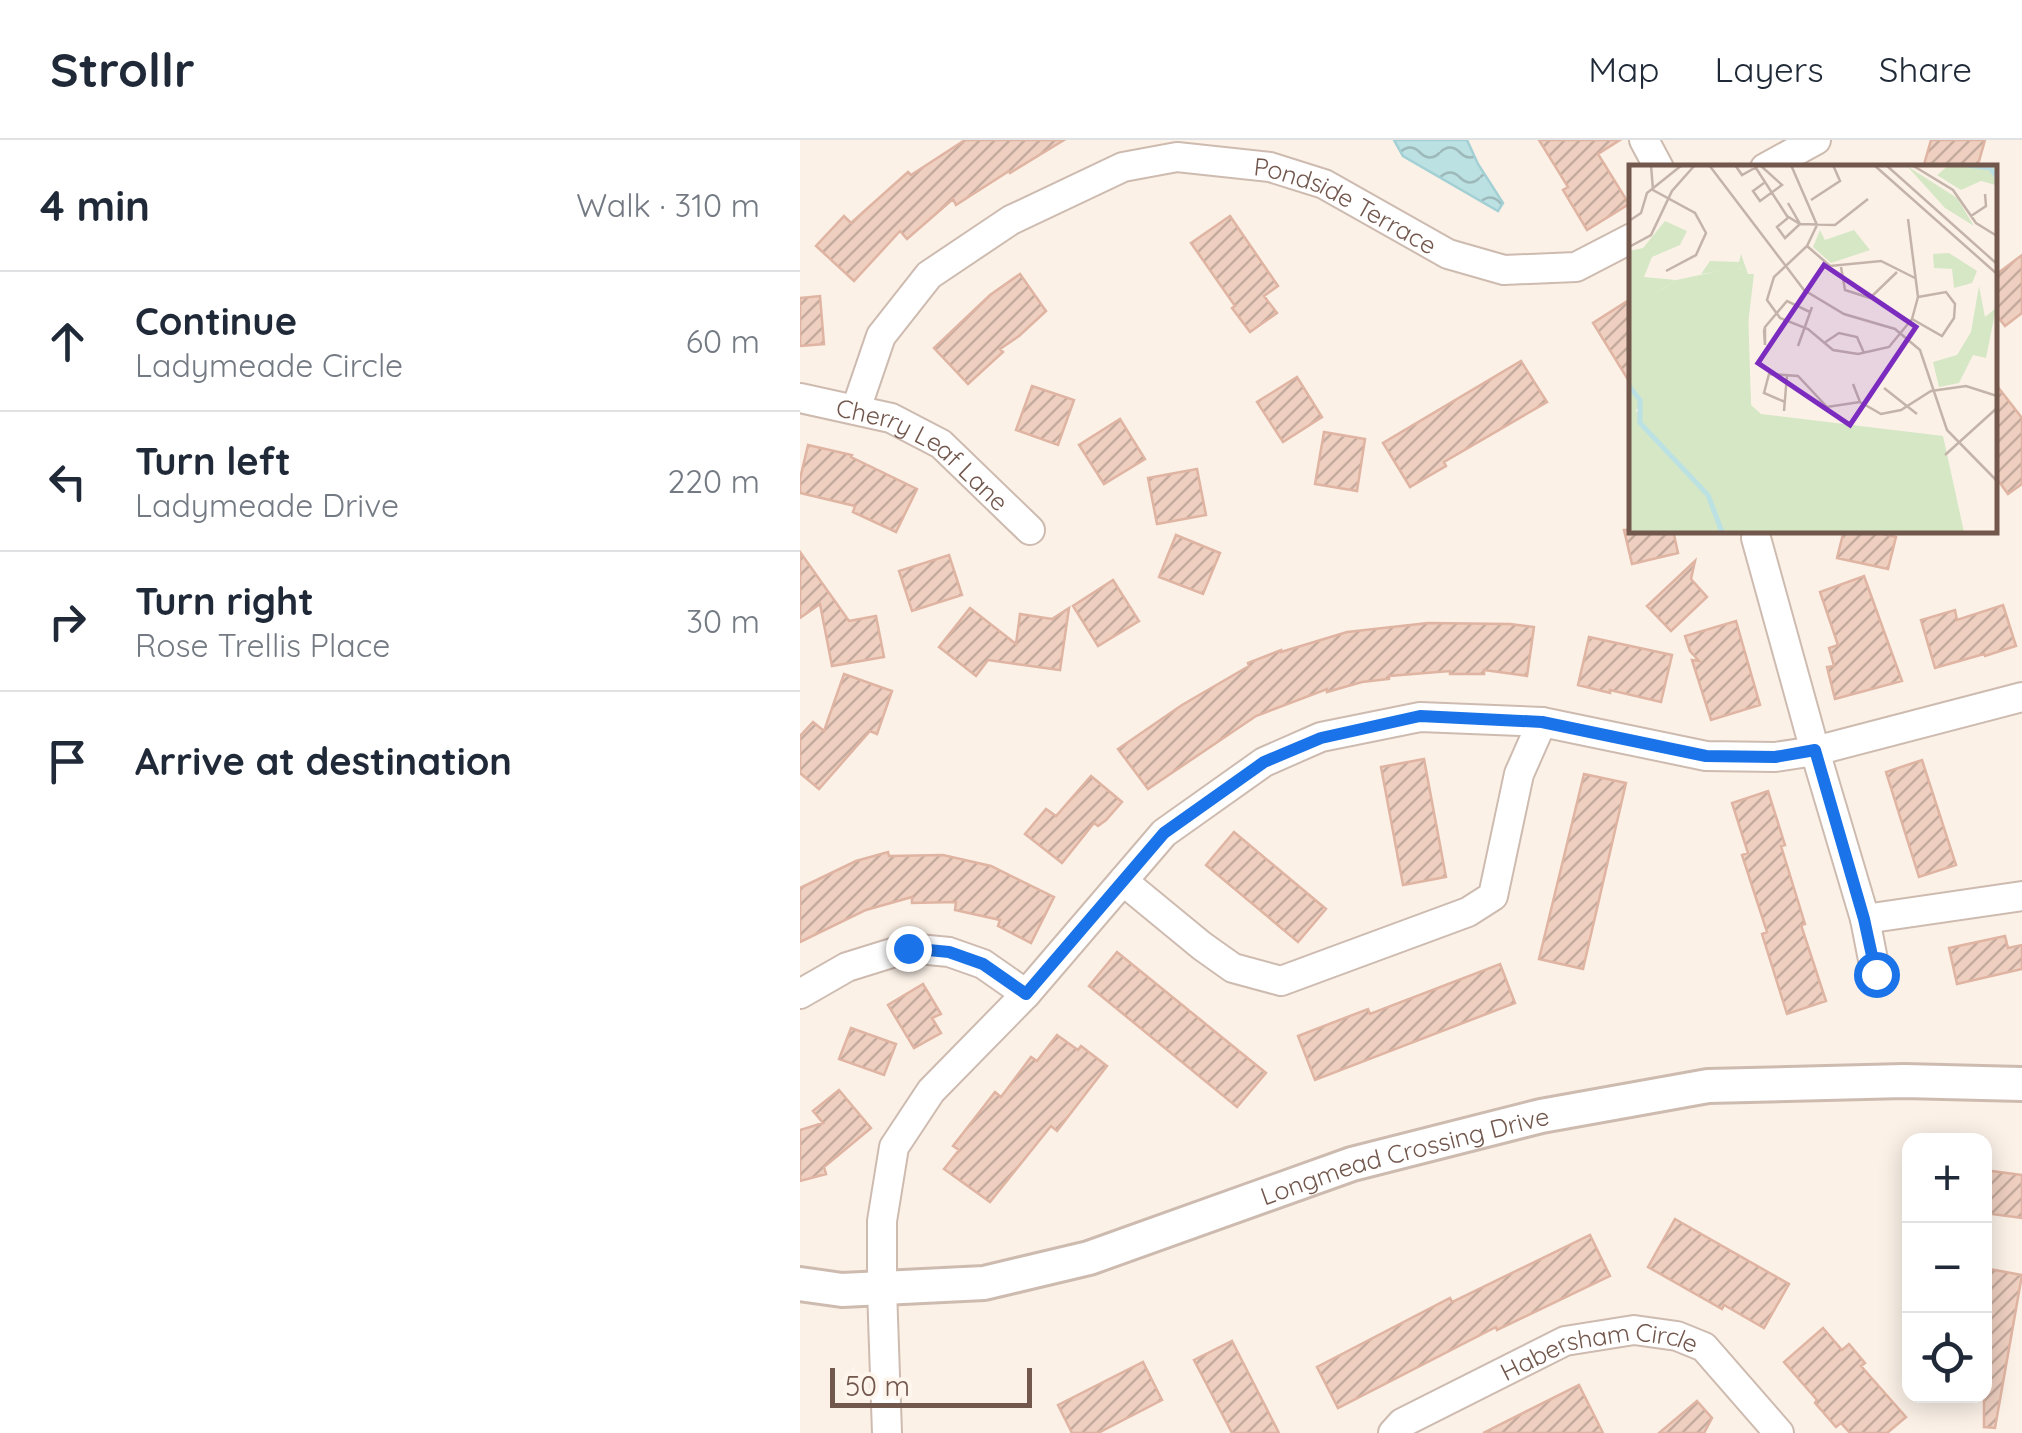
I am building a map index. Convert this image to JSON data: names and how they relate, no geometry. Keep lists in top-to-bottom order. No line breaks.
{"streets":{"street":["Pondside Terrace","Cherry Leaf Lane","Longmead Crossing Drive","Habersham Circle"]},"crossings":[["Pondside Terrace","Cherry Leaf Lane"]],"scale_bar":"50 m","page":{"header":"Strollr","nav":["Map","Layers","Share"],"heading":["4 min","Walk · 310 m"],"list":[["Continue","Ladymeade Circle","60 m"],["Turn left","Ladymeade Drive","220 m"],["Turn right","Rose Trellis Place","30 m"],"Arrive at destination"],"map_buttons":["+","−"],"scale":"50 m"}}
